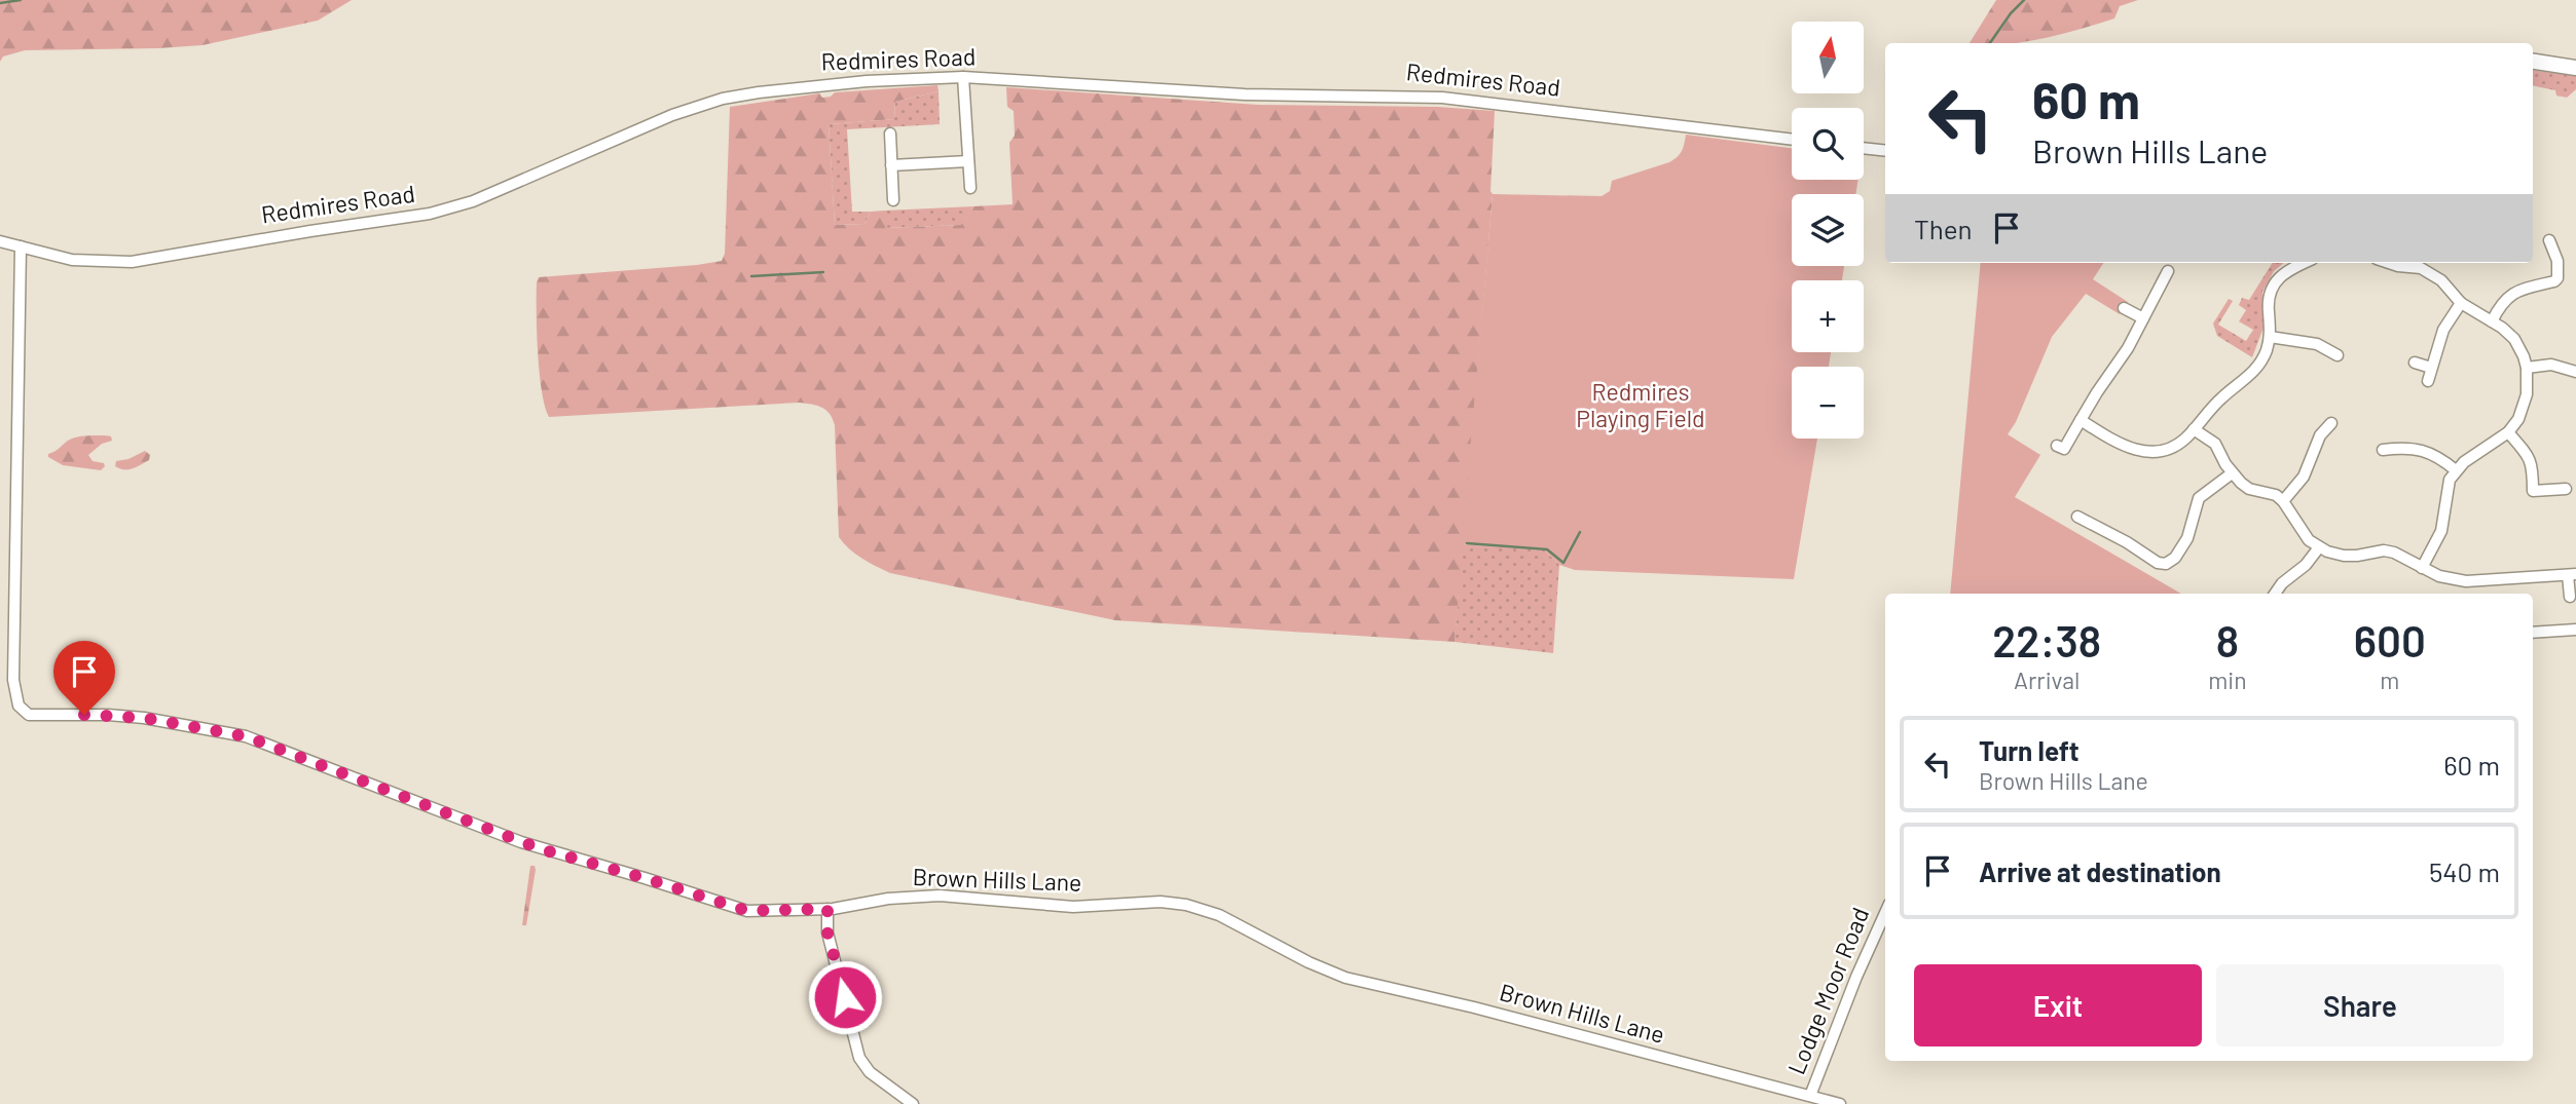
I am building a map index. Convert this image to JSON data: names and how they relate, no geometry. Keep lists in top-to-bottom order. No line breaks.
{"streets":{"street":["Redmires Road","Brown Hills Lane","Lodge Moor Road"]},"crossings":[["Redmires Road","Brown Hills Lane"],["Brown Hills Lane","Lodge Moor Road"]],"parks":["Redmires Playing Field"],"north":"top","page":{"map_buttons":["+","−"],"turn":["60 m","Brown Hills Lane"],"then":"Then","eta":["22:38","Arrival","8","min","600","m"],"list":[{"name":"Turn left","note":"Brown Hills Lane","value":"60 m"},{"name":"Arrive at destination","value":"540 m"}],"buttons":["Exit","Share"]}}
